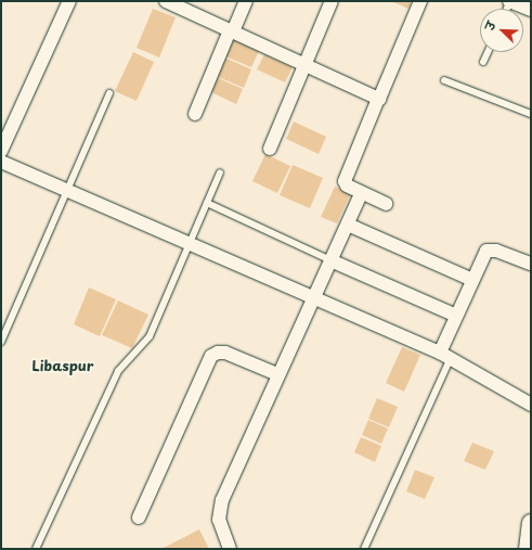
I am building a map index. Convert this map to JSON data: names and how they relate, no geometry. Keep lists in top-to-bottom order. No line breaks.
{"districts":["Libaspur"],"north":"top left"}
